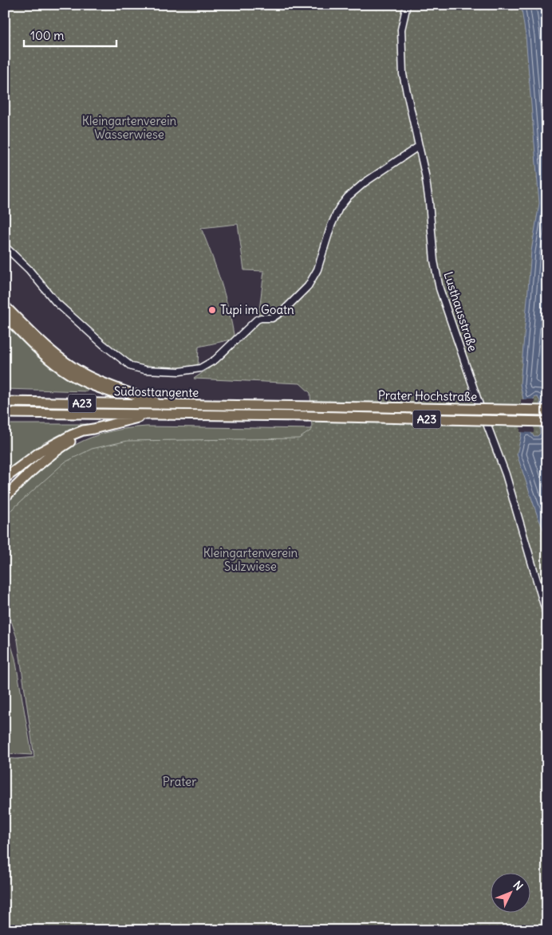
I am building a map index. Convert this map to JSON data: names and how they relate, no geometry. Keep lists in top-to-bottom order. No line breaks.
{"streets":{"highway":["Südosttangente","Prater Hochstraße","A23"],"street":["Lusthausstraße"]},"crossings":[["Südosttangente","Prater Hochstraße"]],"parks":["Kleingartenverein Wasserwiese","Kleingartenverein Sulzwiese","Prater"],"places":["Tupi im Goatn"],"scale_bar":"100 m","north":"top right"}
